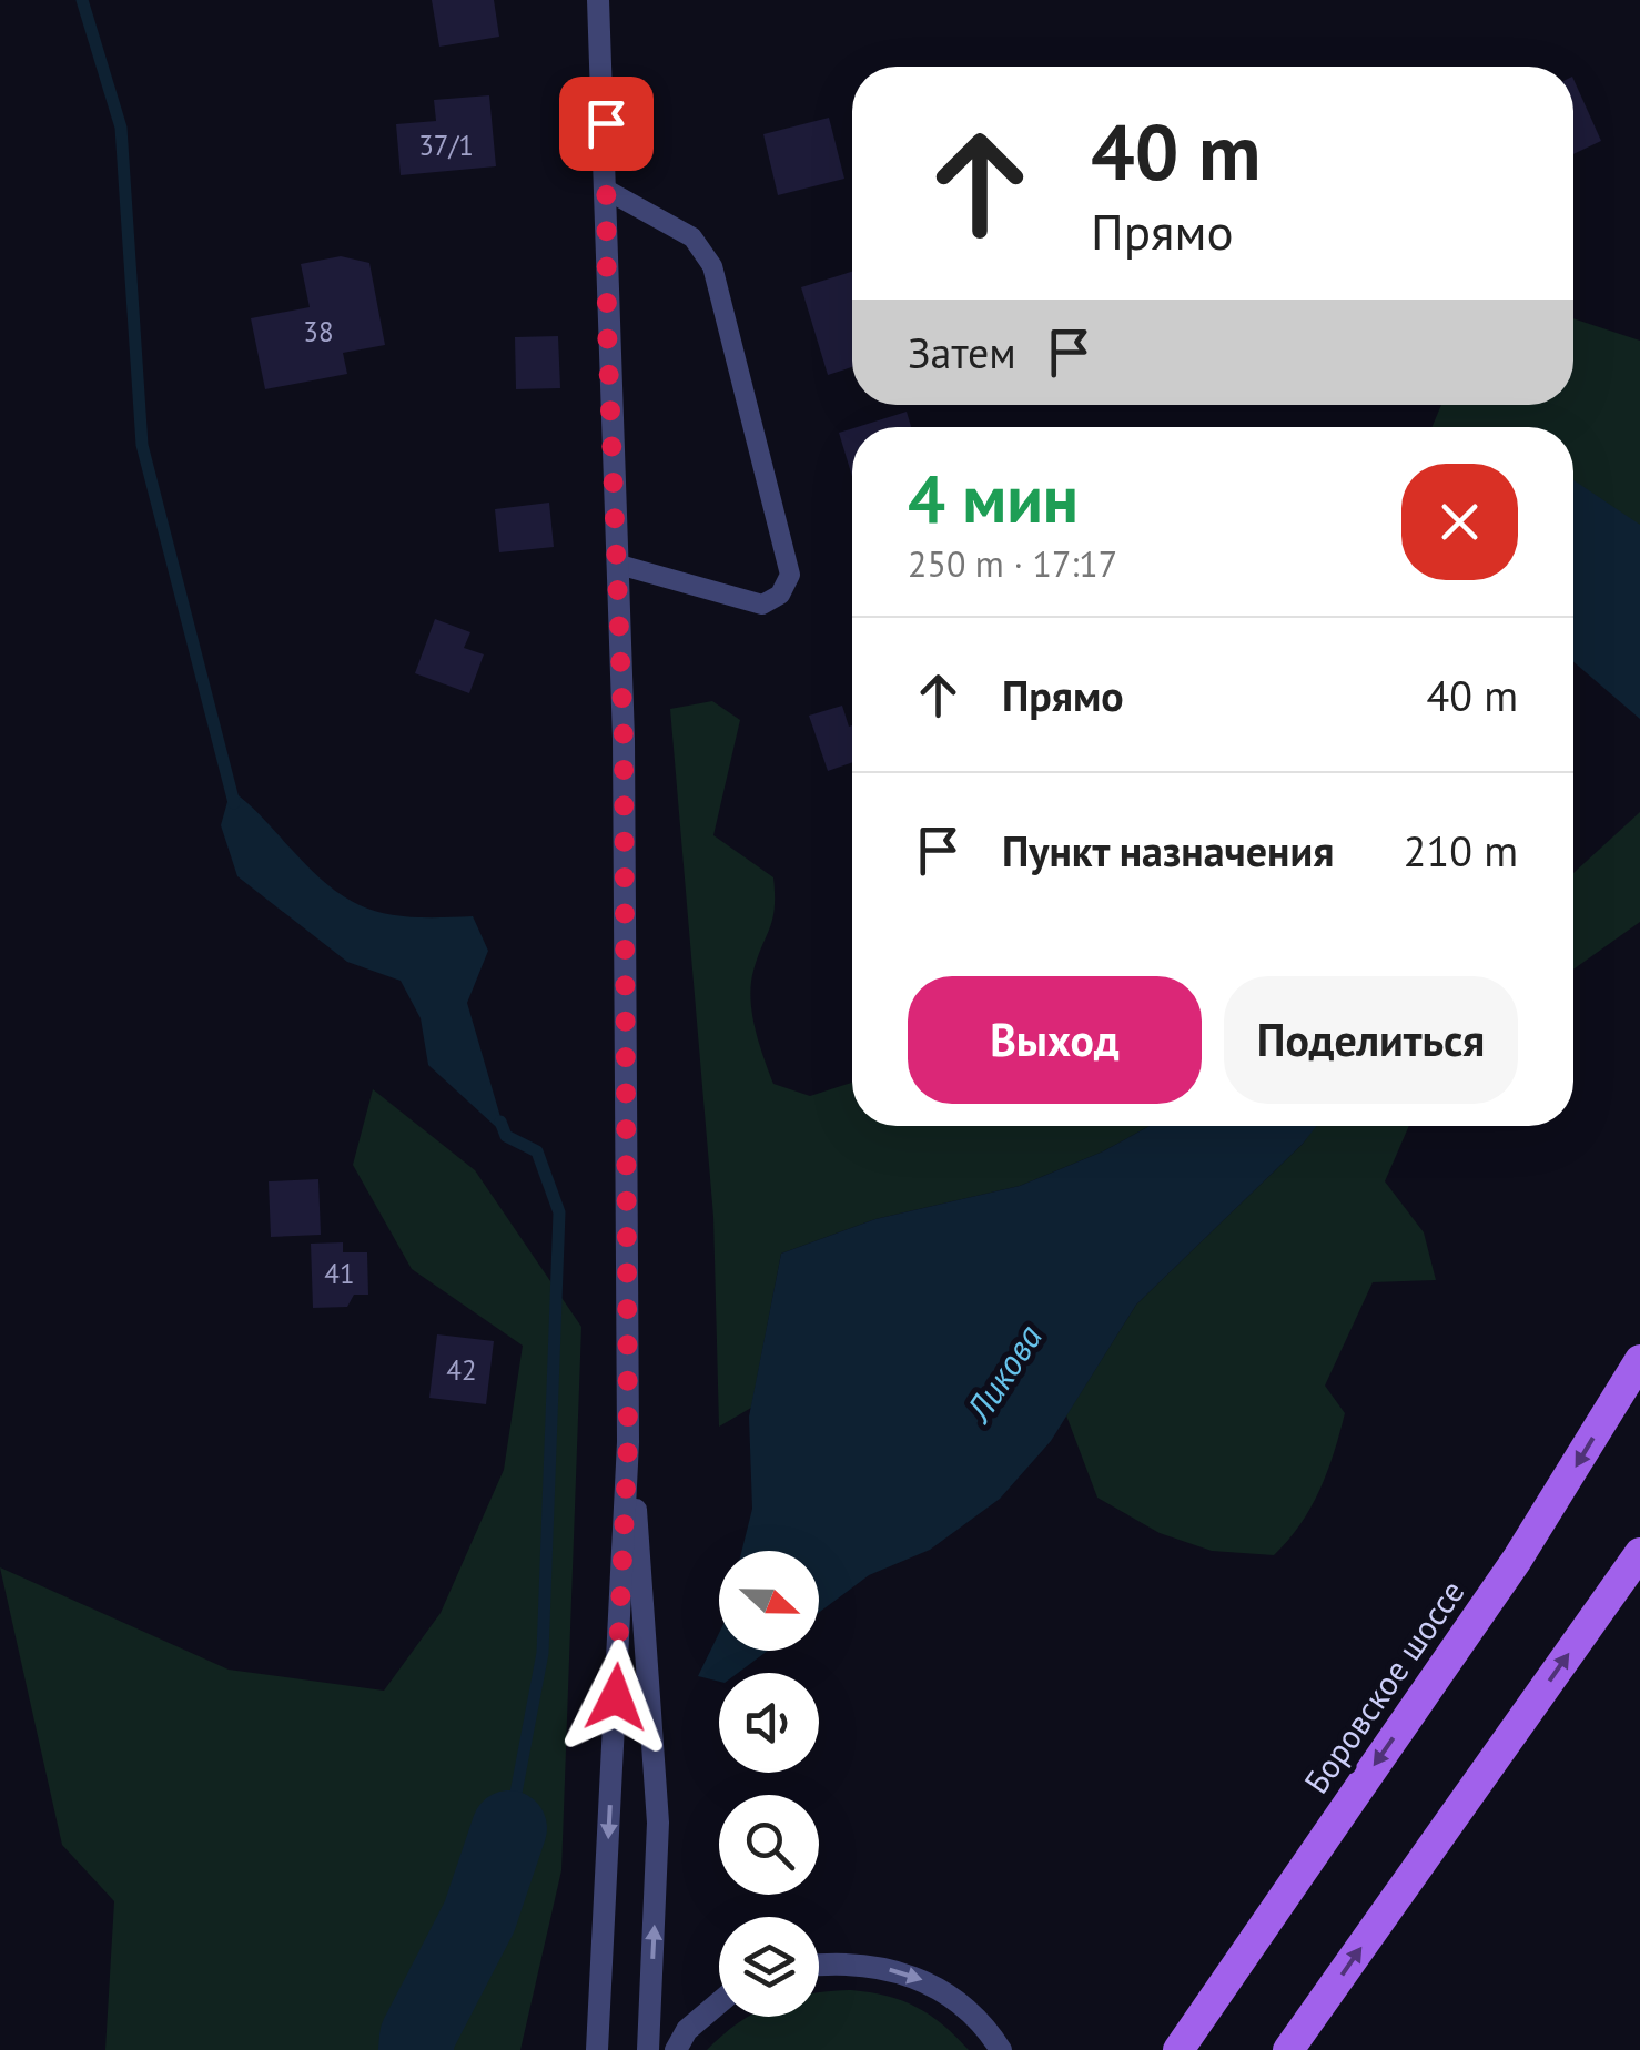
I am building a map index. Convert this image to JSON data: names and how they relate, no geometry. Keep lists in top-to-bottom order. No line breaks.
{"streets":{"main road":["Боровское шоссе"]},"water":["Ликова"],"house_numbers":["37/1","38","41","42"],"north":"right","page":{"turn":["40 m","Прямо"],"then":"Затем","heading":["4 мин","250 m · 17:17"],"list":[{"name":"Прямо","value":"40 m"},{"name":"Пункт назначения","value":"210 m"}],"buttons":["Выход","Поделиться"]}}
